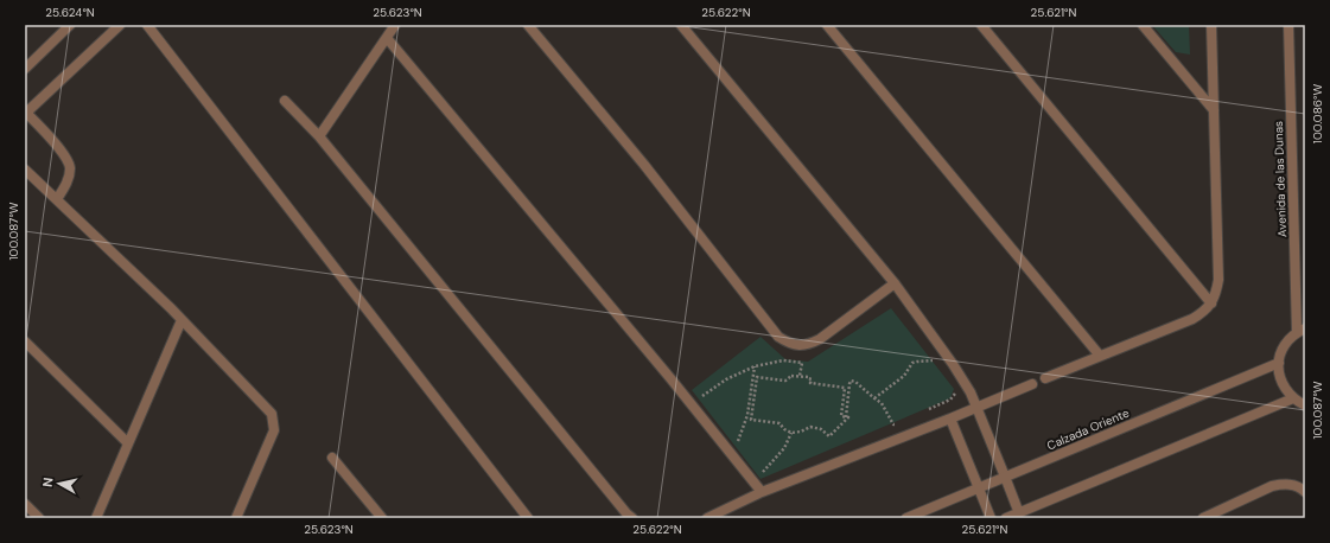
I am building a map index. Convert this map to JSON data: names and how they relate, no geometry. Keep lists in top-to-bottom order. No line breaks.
{"streets":{"street":["Avenida de las Dunas","Calzada Oriente"]},"north":"left","coordinates":["25.624°N","25.623°N","25.622°N","25.621°N","100.086°W","100.087°W"]}
